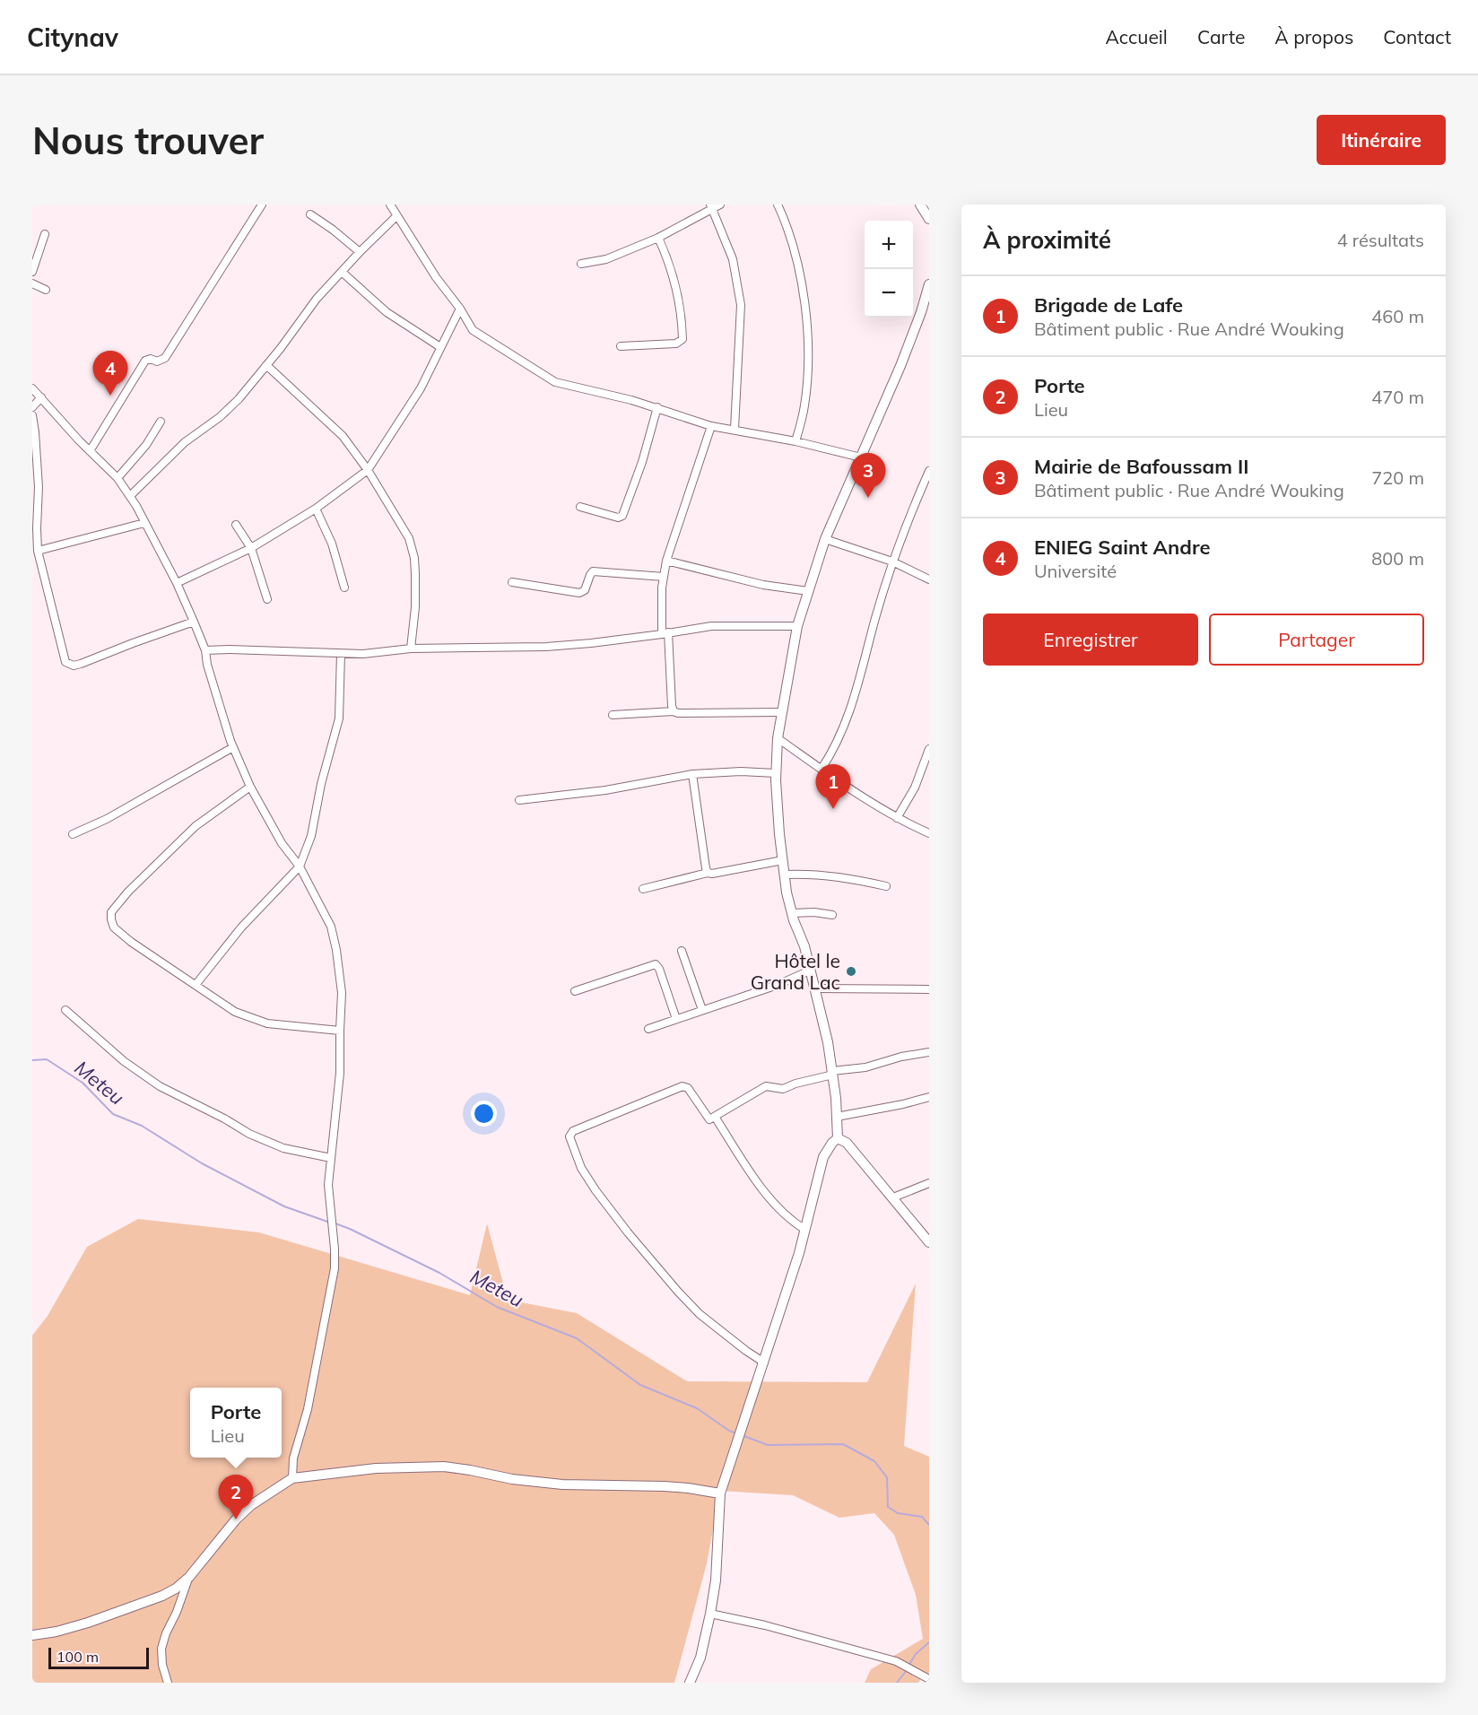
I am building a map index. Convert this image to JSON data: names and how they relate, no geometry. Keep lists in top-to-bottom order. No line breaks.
{"water":["Meteu"],"places":["Hôtel le Grand Lac"],"scale_bar":"100 m","page":{"header":"Citynav","nav":["Accueil","Carte","À propos","Contact"],"buttons":["Itinéraire",["Enregistrer","Partager"]],"title":"Nous trouver","heading":["À proximité","4 résultats"],"map_buttons":["+","−"],"list":[{"mark":"1","name":"Brigade de Lafe","note":"Bâtiment public · Rue André Wouking","value":"460 m"},{"mark":"2","name":"Porte","note":"Lieu","value":"470 m"},{"mark":"3","name":"Mairie de Bafoussam II","note":"Bâtiment public · Rue André Wouking","value":"720 m"},{"mark":"4","name":"ENIEG Saint Andre","note":"Université","value":"800 m"}],"pins":["4","3","1","2"],"popup":["Porte","Lieu"],"scale":"100 m"}}
